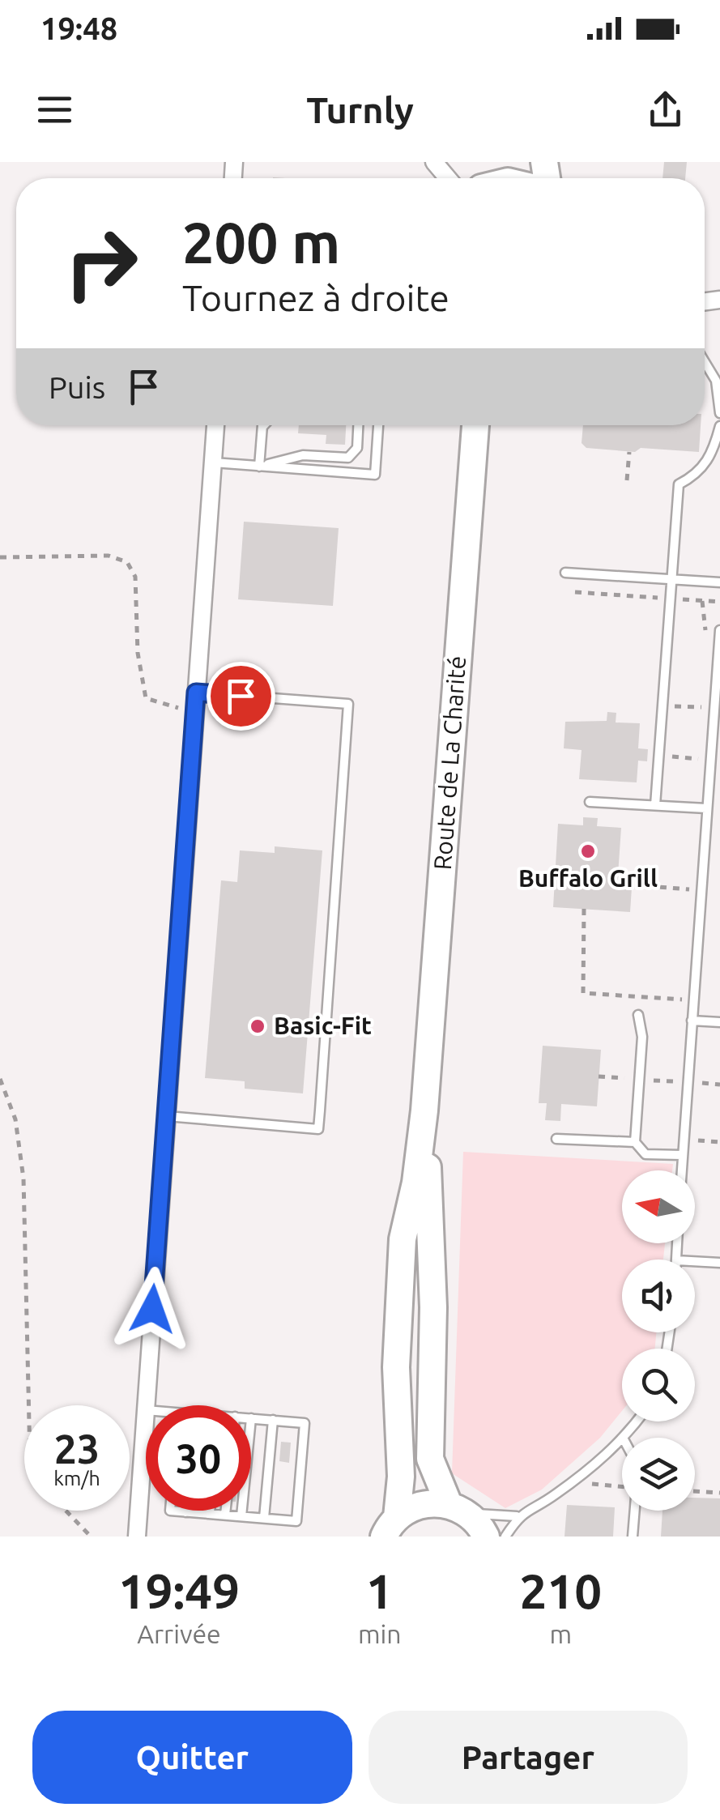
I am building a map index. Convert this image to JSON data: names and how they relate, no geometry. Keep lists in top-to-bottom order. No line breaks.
{"streets":{"main road":["Route de La Charité"]},"places":["Buffalo Grill","Basic-Fit"],"north":"left","page":{"status":"19:48","header":"Turnly","turn":["200 m","Tournez à droite"],"then":"Puis","speed":"23 km/h","limit":"30","eta":["19:49","Arrivée","1","min","210","m"],"buttons":["Quitter","Partager"]}}
